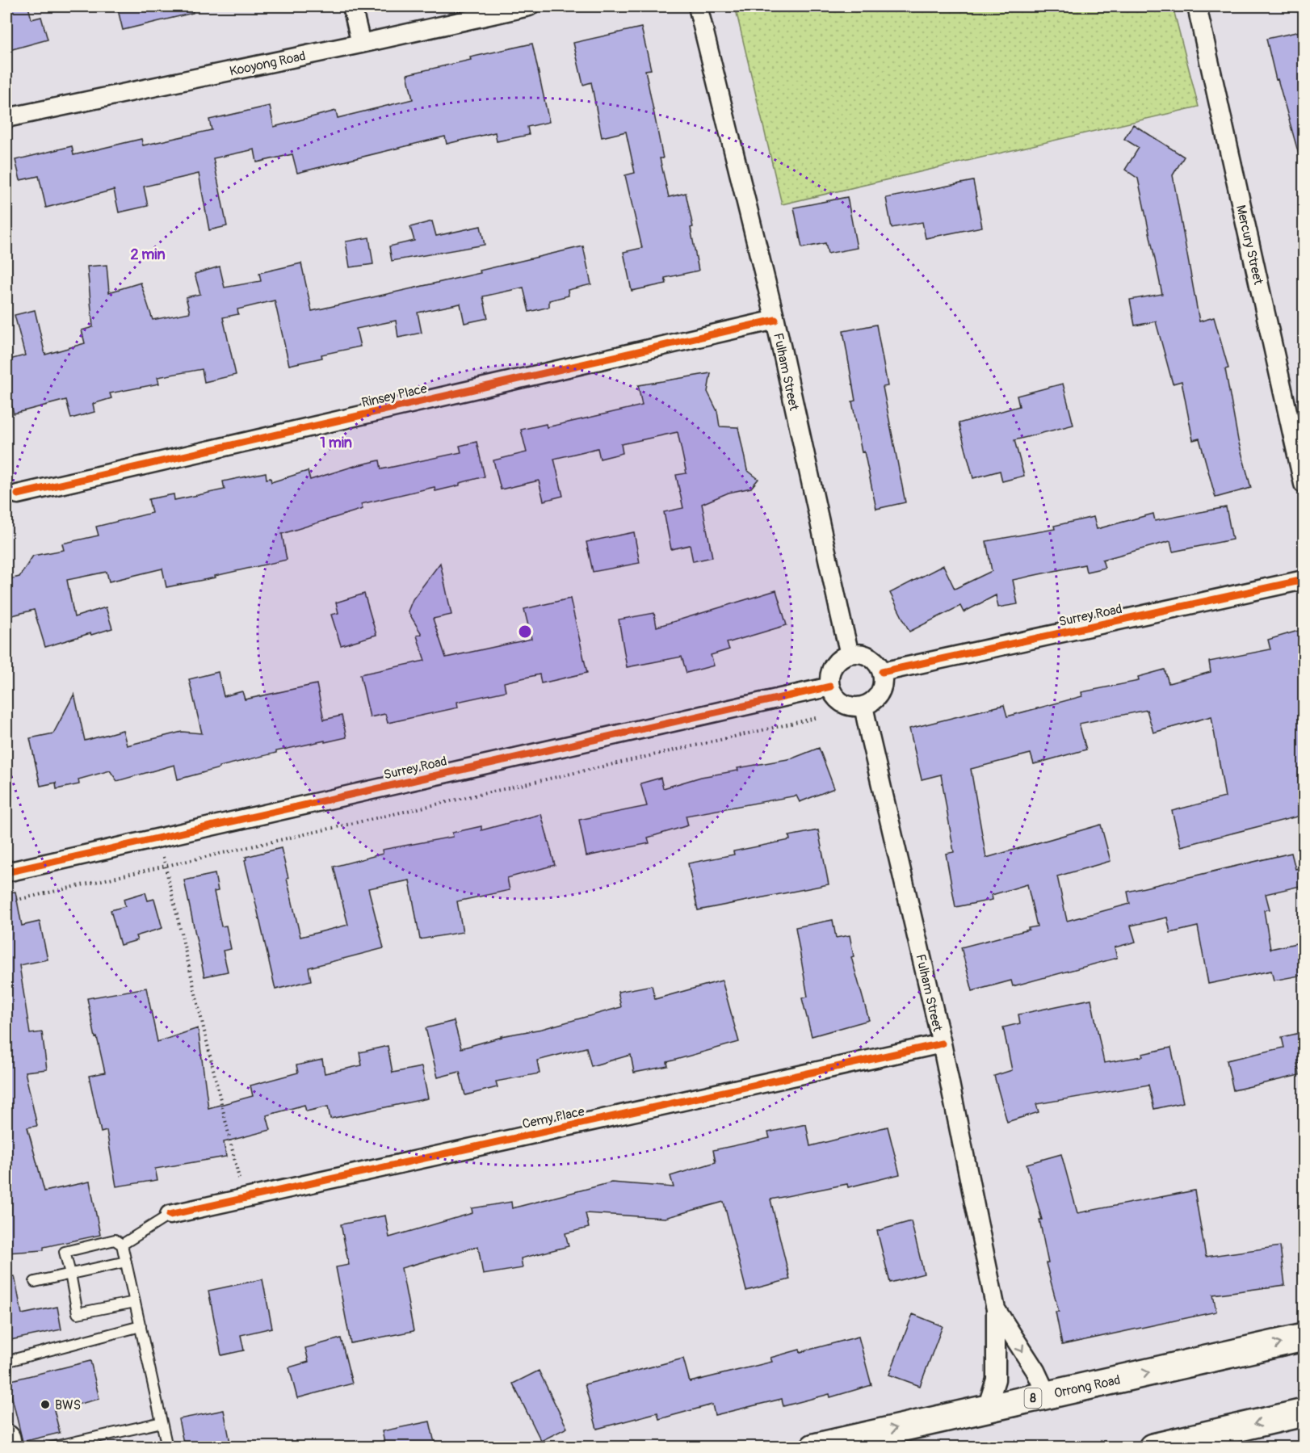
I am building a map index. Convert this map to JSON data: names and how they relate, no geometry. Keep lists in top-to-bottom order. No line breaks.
{"streets":{"main road":["Orrong Road","8"],"street":["Kooyong Road","Mercury Street","Fulham Street","Rinsey Place","Surrey Road","Cemy Place"]},"crossings":[["Fulham Street","Rinsey Place"],["Fulham Street","Surrey Road"],["Fulham Street","Cemy Place"],["Fulham Street","Orrong Road"]],"places":["BWS"],"rings":["2 min","1 min"]}
